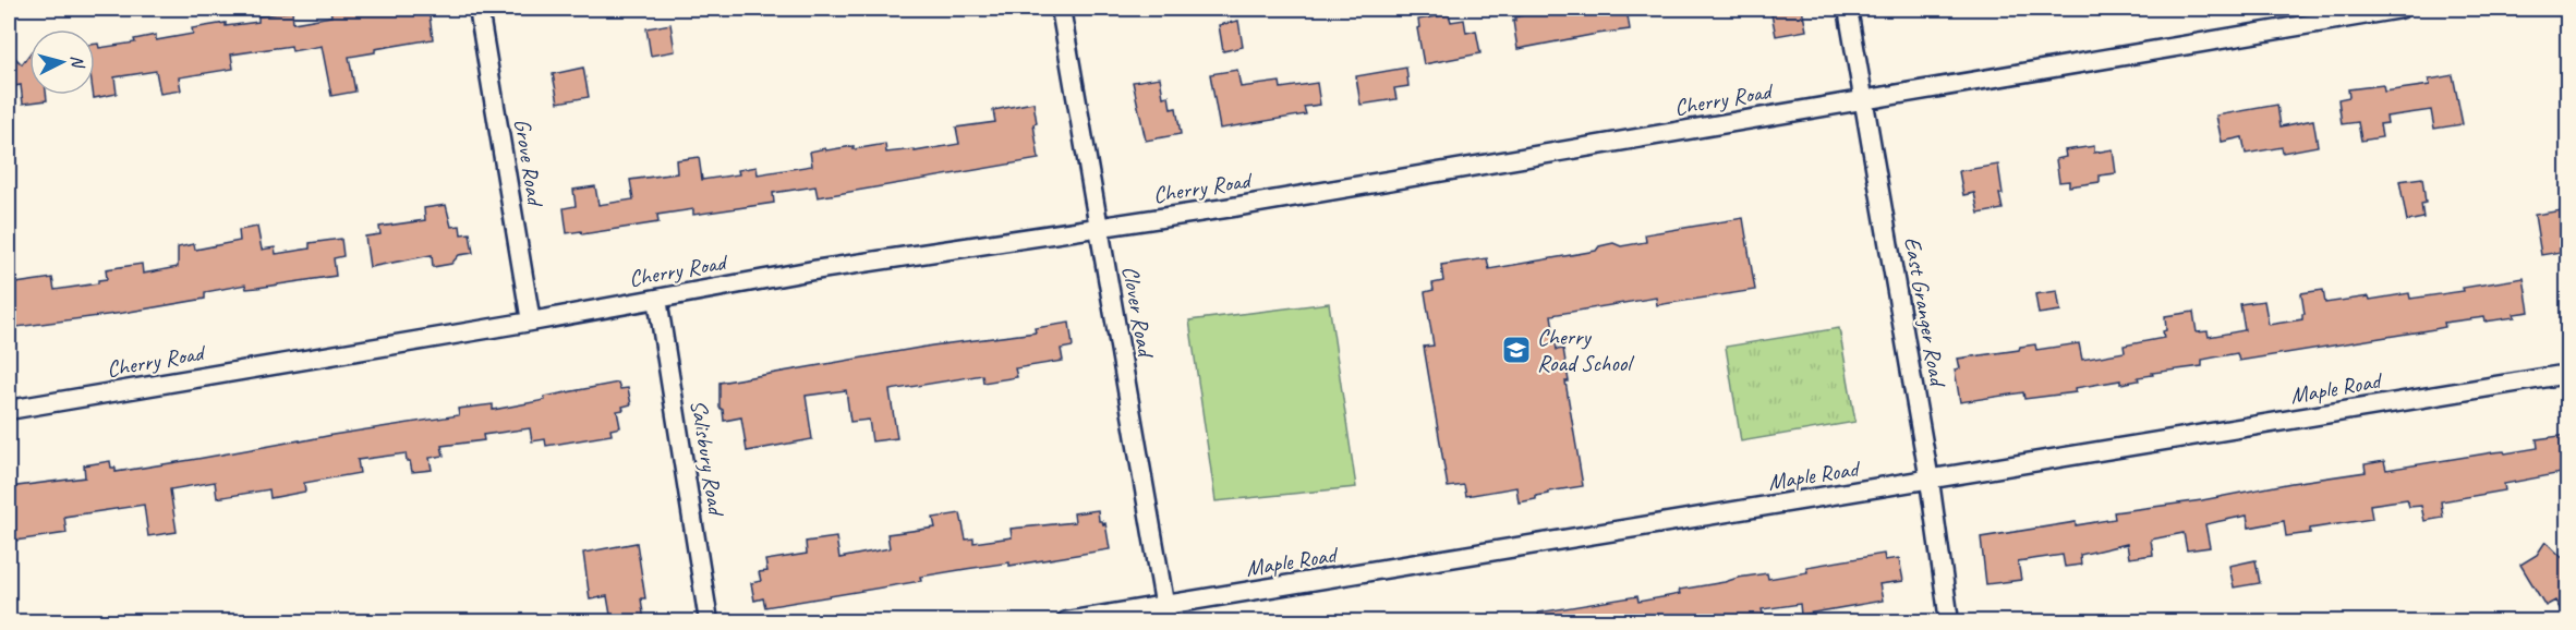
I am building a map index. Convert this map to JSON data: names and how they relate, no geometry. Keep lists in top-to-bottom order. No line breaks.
{"streets":{"street":["Cherry Road","Grove Road","Clover Road","East Granger Road","Maple Road","Salisbury Road"]},"crossings":[["Cherry Road","Grove Road"],["Cherry Road","Clover Road"],["Cherry Road","East Granger Road"],["Cherry Road","Salisbury Road"],["Clover Road","Maple Road"],["East Granger Road","Maple Road"]],"places":{"school or university":["Cherry Road School"]},"north":"right"}
